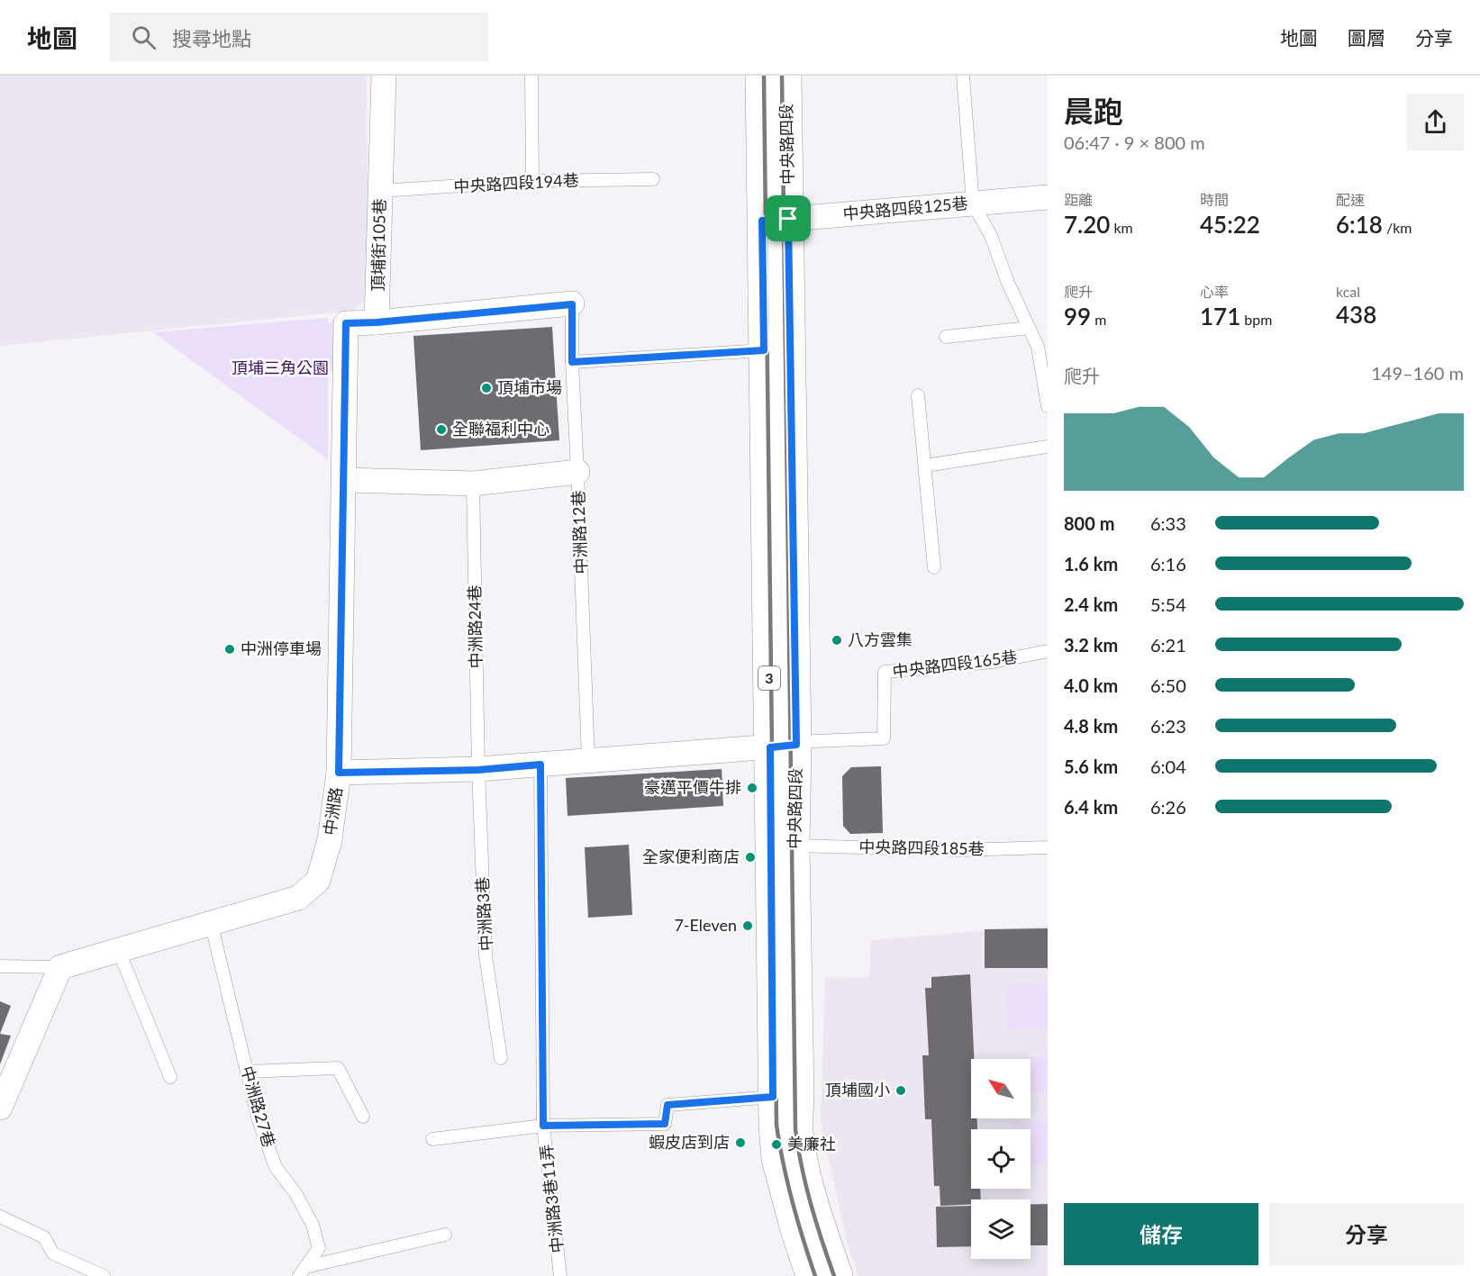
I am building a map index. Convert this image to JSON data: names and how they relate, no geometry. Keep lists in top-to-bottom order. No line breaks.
{"streets":{"main road":["中央路四段","3"],"street":["中央路四段125巷","頂埔街105巷","中洲路"],"lane":["中央路四段194巷","中洲路12巷","中洲路24巷","中央路四段165巷","中央路四段185巷","中洲路3巷","中洲路27巷","中洲路3巷11弄"]},"crossings":[["中央路四段","中央路四段125巷"],["中央路四段","中央路四段165巷"],["中央路四段","中洲路"],["中央路四段","中央路四段185巷"],["中央路四段194巷","頂埔街105巷"],["中洲路12巷","中洲路"],["中洲路24巷","中洲路"],["中洲路24巷","中洲路3巷"],["中央路四段165巷","中洲路"],["中洲路","中洲路3巷"],["中洲路","中洲路27巷"],["中洲路","中洲路3巷11弄"]],"parks":["頂埔三角公園"],"places":["頂埔市場","全聯福利中心","八方雲集","中洲停車場","豪邁平價牛排","全家便利商店","7-Eleven","頂埔國小","蝦皮店到店","美廉社"],"north":"top left","page":{"header":"地圖","search":"搜尋地點","nav":["地圖","圖層","分享"],"heading":["晨跑","06:47 · 9 × 800 m"],"stats":[["距離","7.20 km"],["時間","45:22"],["配速","6:18 /km"],["爬升","99 m"],["心率","171 bpm"],["kcal","438"]],"chart":["爬升","149–160 m"],"list":[{"name":"800 m","note":"6:33"},{"name":"1.6 km","note":"6:16"},{"name":"2.4 km","note":"5:54"},{"name":"3.2 km","note":"6:21"},{"name":"4.0 km","note":"6:50"},{"name":"4.8 km","note":"6:23"},{"name":"5.6 km","note":"6:04"},{"name":"6.4 km","note":"6:26"}],"buttons":["儲存","分享"]}}
